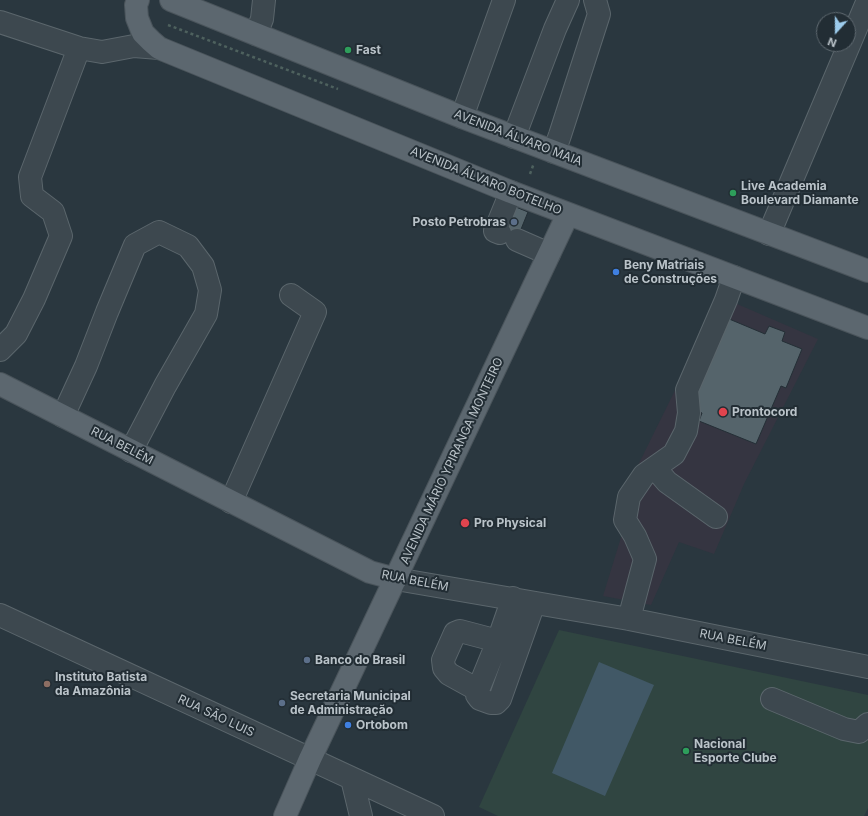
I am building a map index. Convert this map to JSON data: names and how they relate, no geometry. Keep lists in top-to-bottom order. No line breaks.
{"streets":{"main road":["AVENIDA ÁLVARO MAIA","AVENIDA ÁLVARO BOTELHO","RUA BELÉM","AVENIDA MÁRIO YPIRANGA MONTEIRO"],"street":["RUA SÃO LUIS"]},"crossings":[["AVENIDA ÁLVARO BOTELHO","AVENIDA MÁRIO YPIRANGA MONTEIRO"],["RUA BELÉM","AVENIDA MÁRIO YPIRANGA MONTEIRO"],["AVENIDA MÁRIO YPIRANGA MONTEIRO","RUA SÃO LUIS"]],"places":["Fast","Live Academia Boulevard Diamante","Posto Petrobras","Beny Matriais de Construções","Prontocord","Pro Physical","Banco do Brasil","Instituto Batista da Amazônia","Secretaria Municipal de Administração","Ortobom","Nacional Esporte Clube"],"north":"bottom"}
